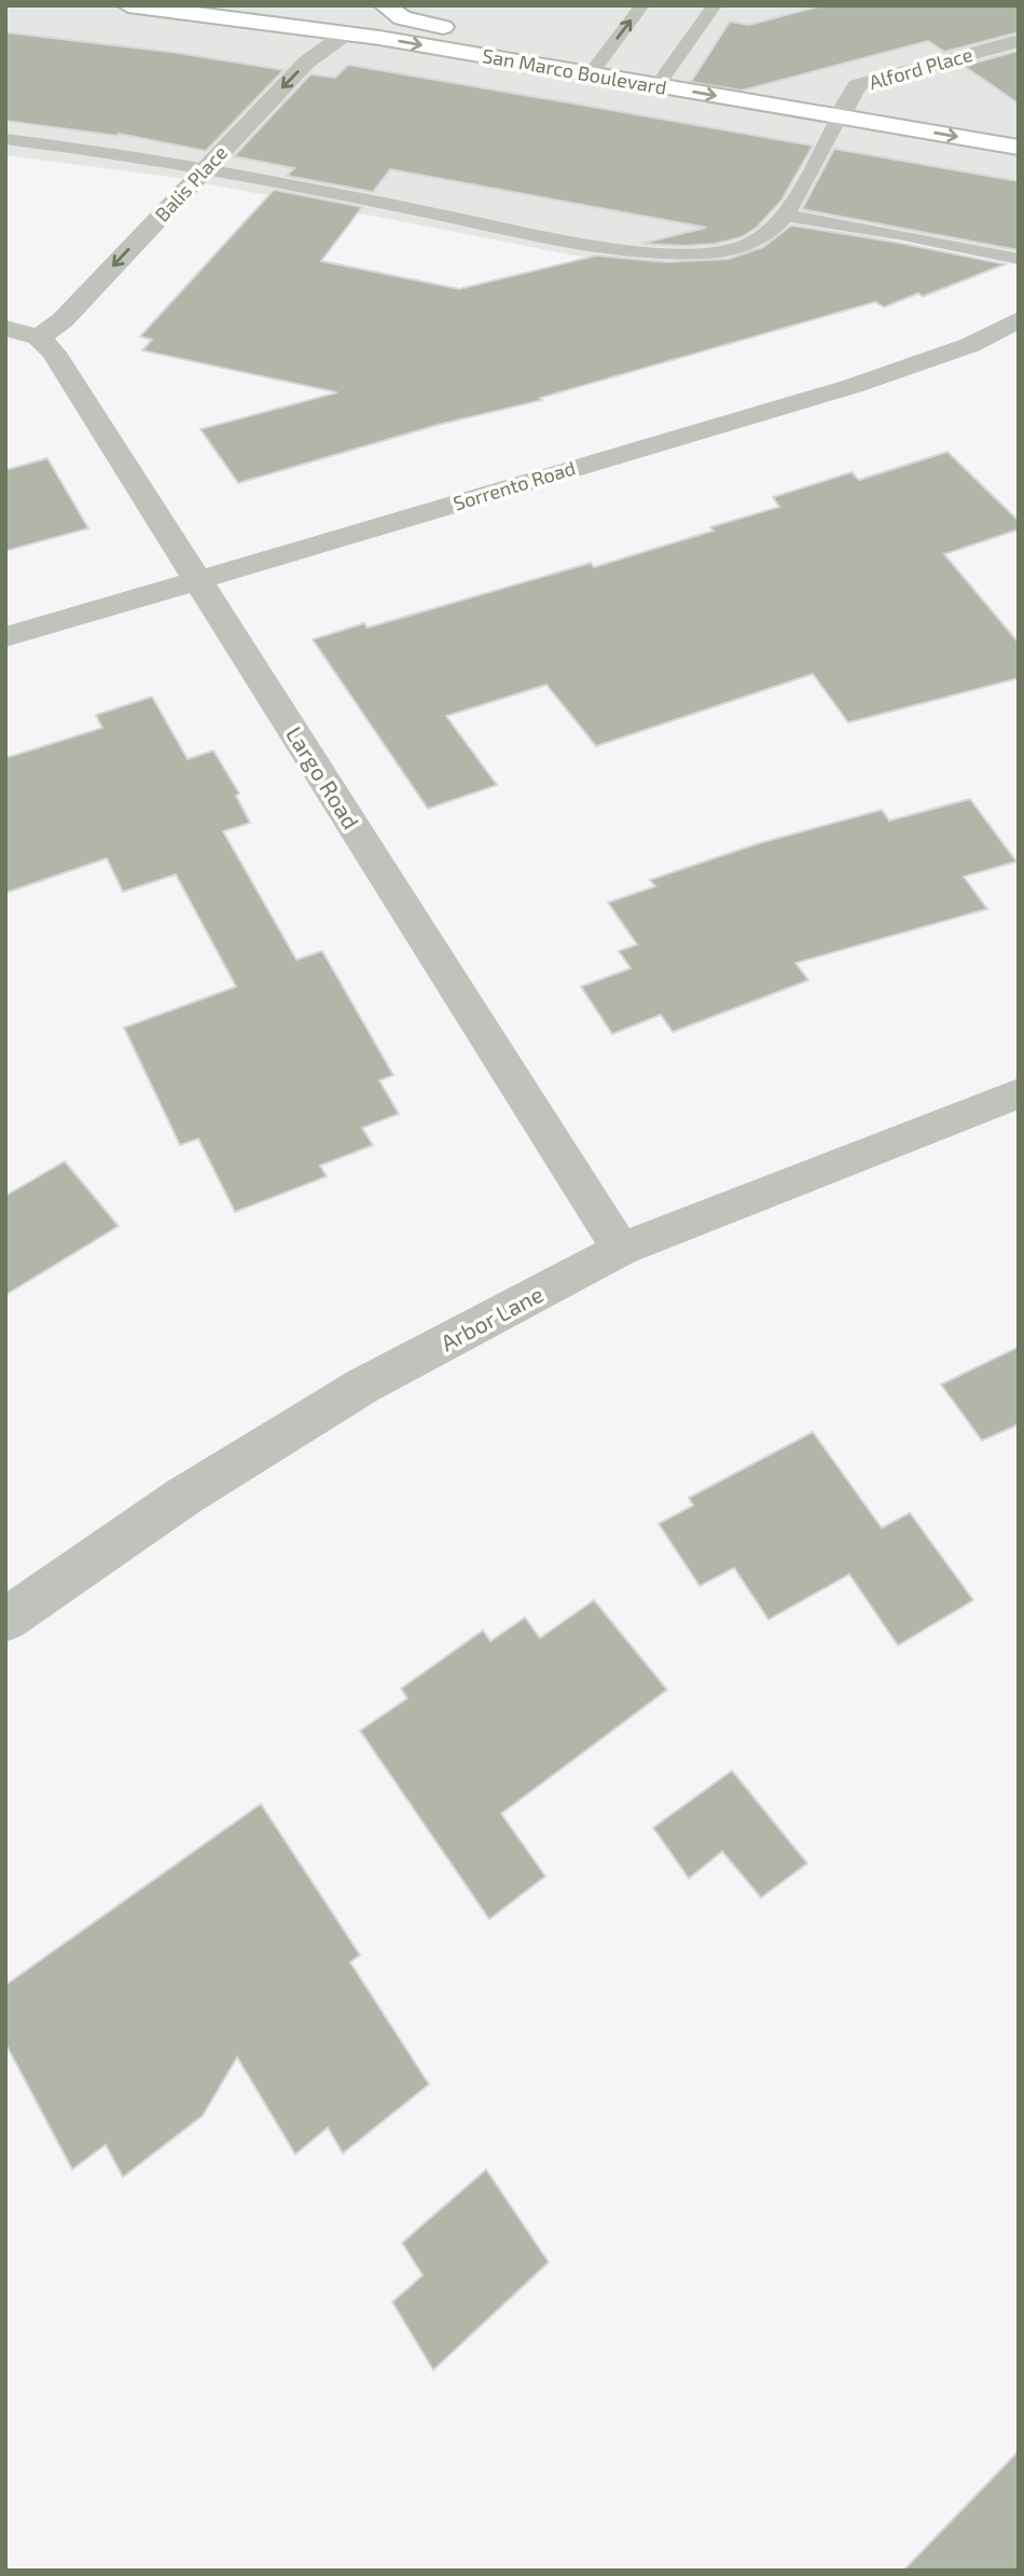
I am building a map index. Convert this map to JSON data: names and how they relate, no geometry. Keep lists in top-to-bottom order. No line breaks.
{"streets":{"main road":["San Marco Boulevard"],"street":["Alford Place","Balis Place","Sorrento Road","Largo Road","Arbor Lane"]},"crossings":[["Alford Place","San Marco Boulevard"],["San Marco Boulevard","Balis Place"],["Balis Place","Largo Road"],["Sorrento Road","Largo Road"],["Largo Road","Arbor Lane"]],"one_way":["Balis Place"]}
